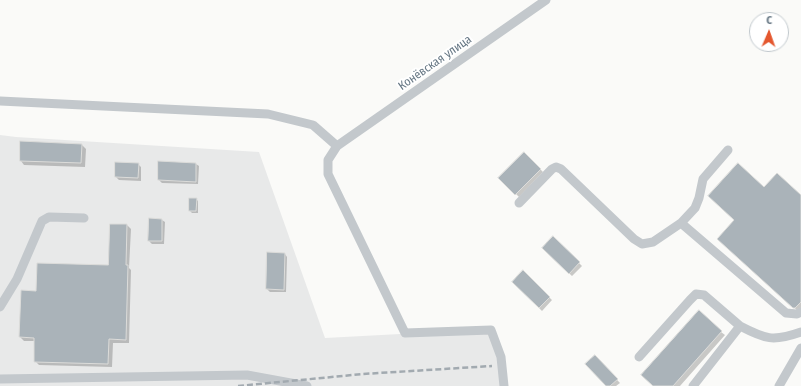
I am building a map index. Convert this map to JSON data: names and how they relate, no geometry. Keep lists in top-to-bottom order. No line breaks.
{"streets":{"lane":["Конёвская улица"]},"north":"top"}
